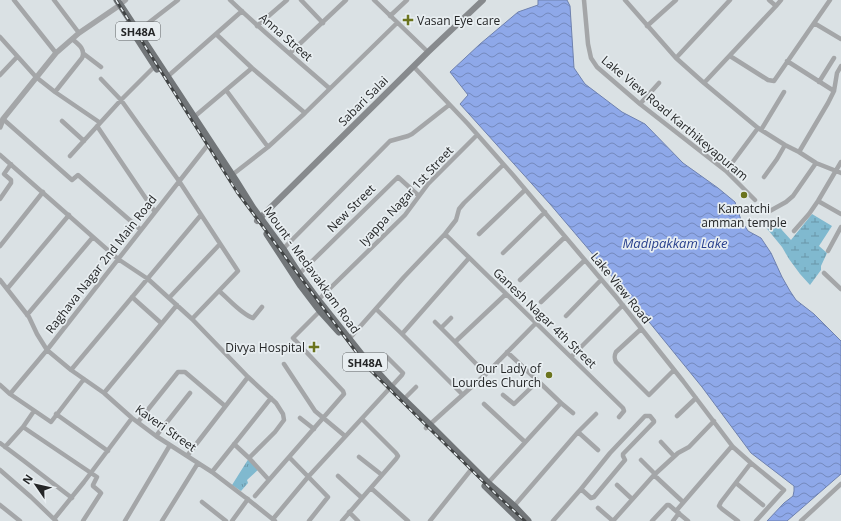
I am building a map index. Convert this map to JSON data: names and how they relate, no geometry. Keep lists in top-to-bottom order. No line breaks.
{"streets":{"main road":["SH48A","Sabari Salai","Mount - Medavakkam Road"],"street":["Anna Street","Lake View Road Karthikeyapuram","Iyappa Nagar 1st Street","New Street","Raghava Nagar 2nd Main Road","Lake View Road","Ganesh Nagar 4th Street","Kaveri Street"]},"crossings":[["Sabari Salai","Mount - Medavakkam Road"],["Sabari Salai","Lake View Road"],["Iyappa Nagar 1st Street","New Street"],["Iyappa Nagar 1st Street","Mount - Medavakkam Road"],["Iyappa Nagar 1st Street","Lake View Road"],["New Street","Mount - Medavakkam Road"],["Raghava Nagar 2nd Main Road","Mount - Medavakkam Road"],["Raghava Nagar 2nd Main Road","Kaveri Street"]],"water":["Madipakkam Lake"],"places":{"health":["Vasan Eye care","Divya Hospital"],"other":["Kamatchi amman temple","Our Lady of Lourdes Church"]},"north":"top left"}
